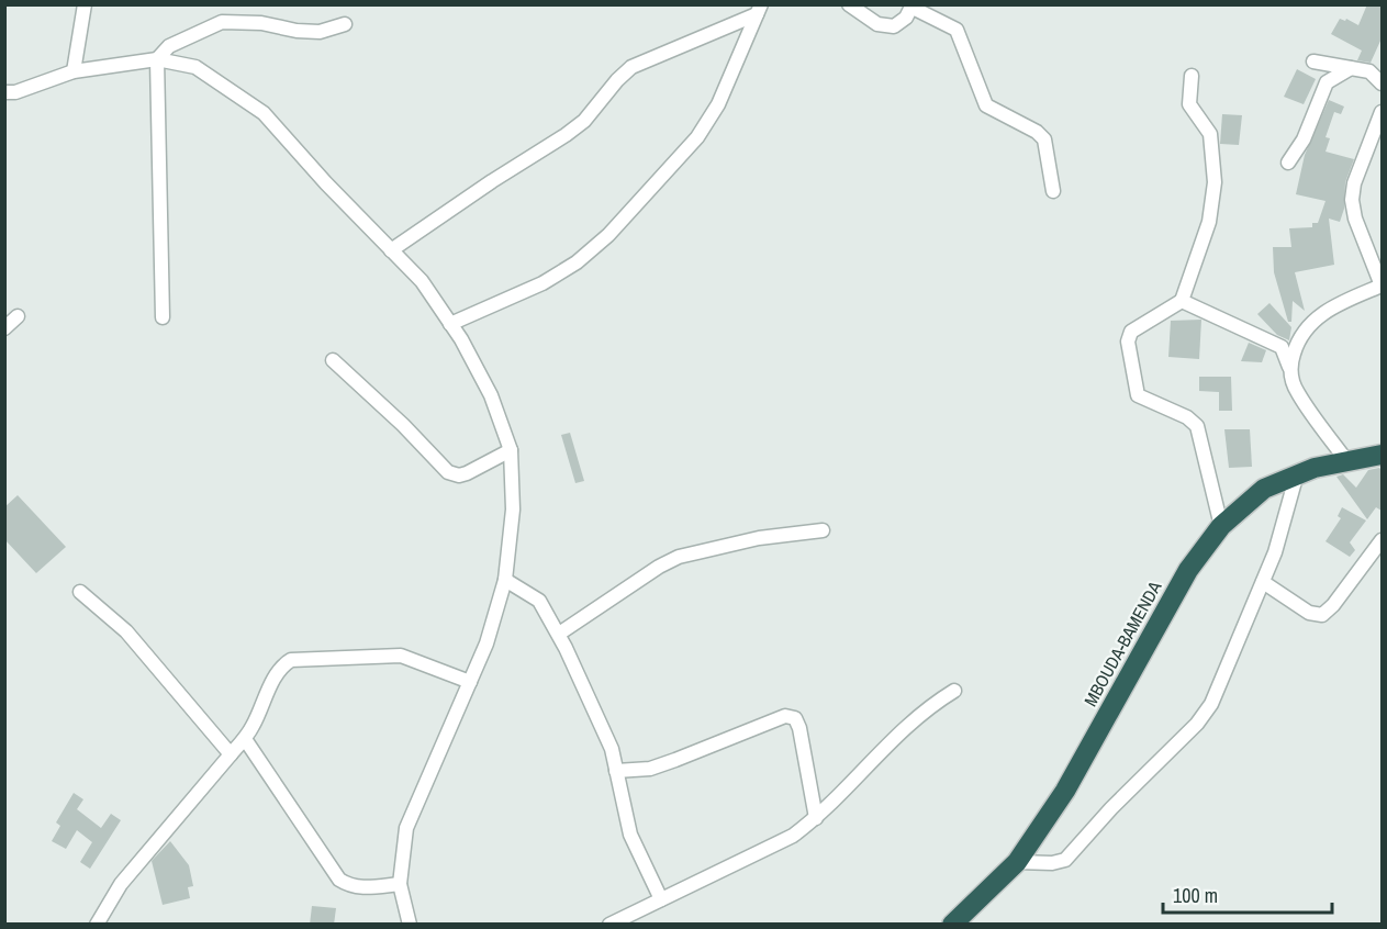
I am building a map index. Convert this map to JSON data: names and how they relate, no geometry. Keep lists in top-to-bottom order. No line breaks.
{"streets":{"highway":["MBOUDA-BAMENDA"]},"scale_bar":"100 m"}
